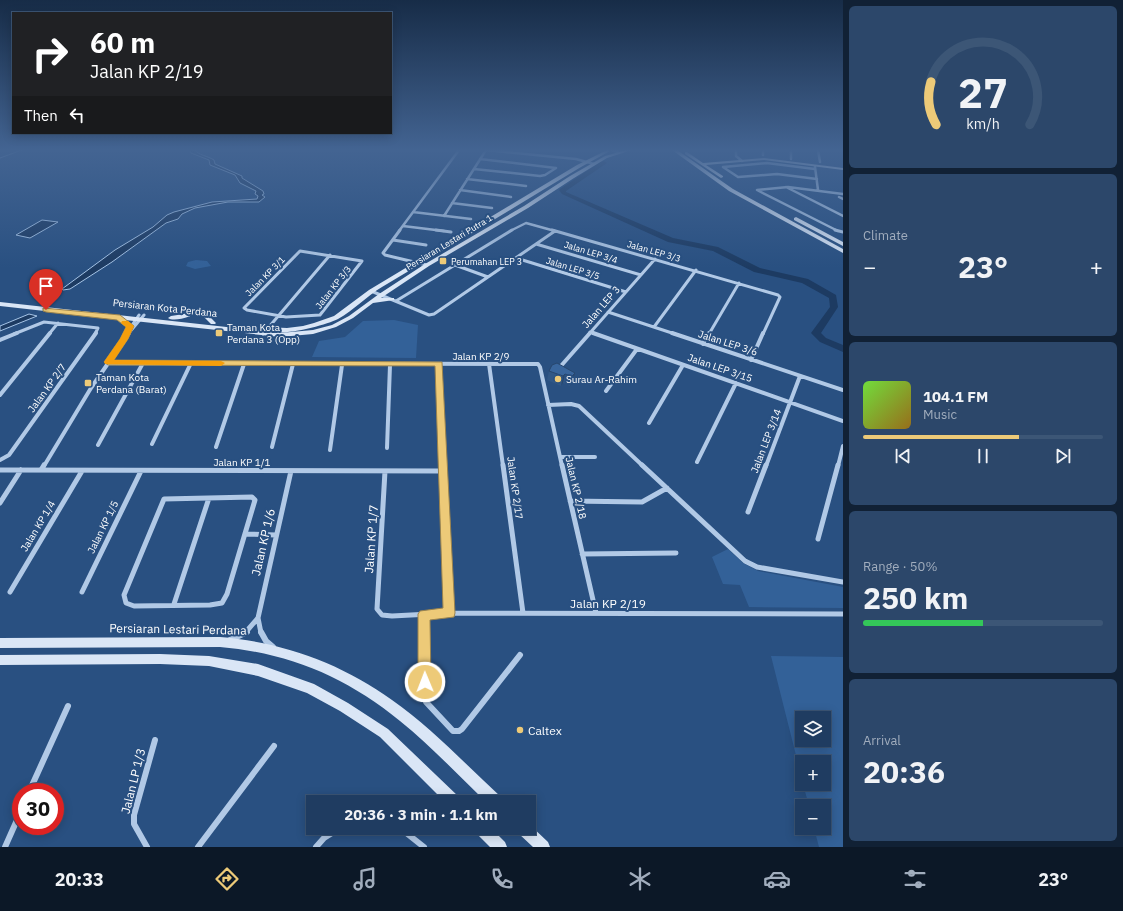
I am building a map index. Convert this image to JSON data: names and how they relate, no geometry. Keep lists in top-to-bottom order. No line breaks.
{"streets":{"street":["Persiaran Lestari Putra 1","Jalan LEP 3/3","Jalan LEP 3/4","Jalan LEP 3/5","Jalan KP 3/1","Jalan KP 3/3","Jalan LEP 3","Persiaran Kota Perdana","Jalan LEP 3/6","Jalan KP 2/9","Jalan LEP 3/15","Jalan KP 2/7","Jalan LEP 3/14","Jalan KP 1/1","Jalan KP 2/17","Jalan KP 2/18","Jalan KP 1/4","Jalan KP 1/5","Jalan KP 1/7","Jalan KP 1/6","Jalan KP 2/19","Persiaran Lestari Perdana","Jalan LP 1/3"]},"crossings":[["Persiaran Lestari Putra 1","Persiaran Kota Perdana"],["Jalan LEP 3/3","Jalan LEP 3"],["Jalan LEP 3/3","Jalan LEP 3/6"],["Jalan LEP 3/4","Jalan LEP 3"],["Jalan LEP 3/5","Jalan LEP 3"],["Jalan KP 3/1","Jalan KP 3/3"],["Jalan LEP 3","Jalan LEP 3/6"],["Jalan LEP 3","Jalan LEP 3/15"],["Jalan LEP 3/6","Jalan LEP 3/14"],["Jalan KP 2/9","Jalan KP 2/17"],["Jalan KP 2/9","Jalan KP 2/18"],["Jalan LEP 3/15","Jalan LEP 3/14"],["Jalan KP 1/1","Jalan KP 1/4"],["Jalan KP 1/1","Jalan KP 1/5"],["Jalan KP 1/1","Jalan KP 1/7"],["Jalan KP 1/1","Jalan KP 1/6"],["Jalan KP 2/17","Jalan KP 2/19"],["Jalan KP 2/18","Jalan KP 2/19"],["Jalan KP 1/7","Jalan KP 2/19"],["Jalan KP 1/6","Persiaran Lestari Perdana"]],"places":{"transit":["Perumahan LEP 3","Taman Kota Perdana 3 (Opp)","Taman Kota Perdana (Barat)"],"other":["Surau Ar-Rahim","Caltex"]},"page":{"turn":["60 m","Jalan KP 2/19"],"then":"Then","tile":["Climate",["Range · 50%","250 km"],["Arrival","20:36"]],"heat":["−","23°","+"],"song":["104.1 FM","Music"],"map_buttons":["+","−"],"limit":"30","trip":"20:36 · 3 min · 1.1 km","tabs":["20:33","23°"],"gauge":["27","km/h"]}}
